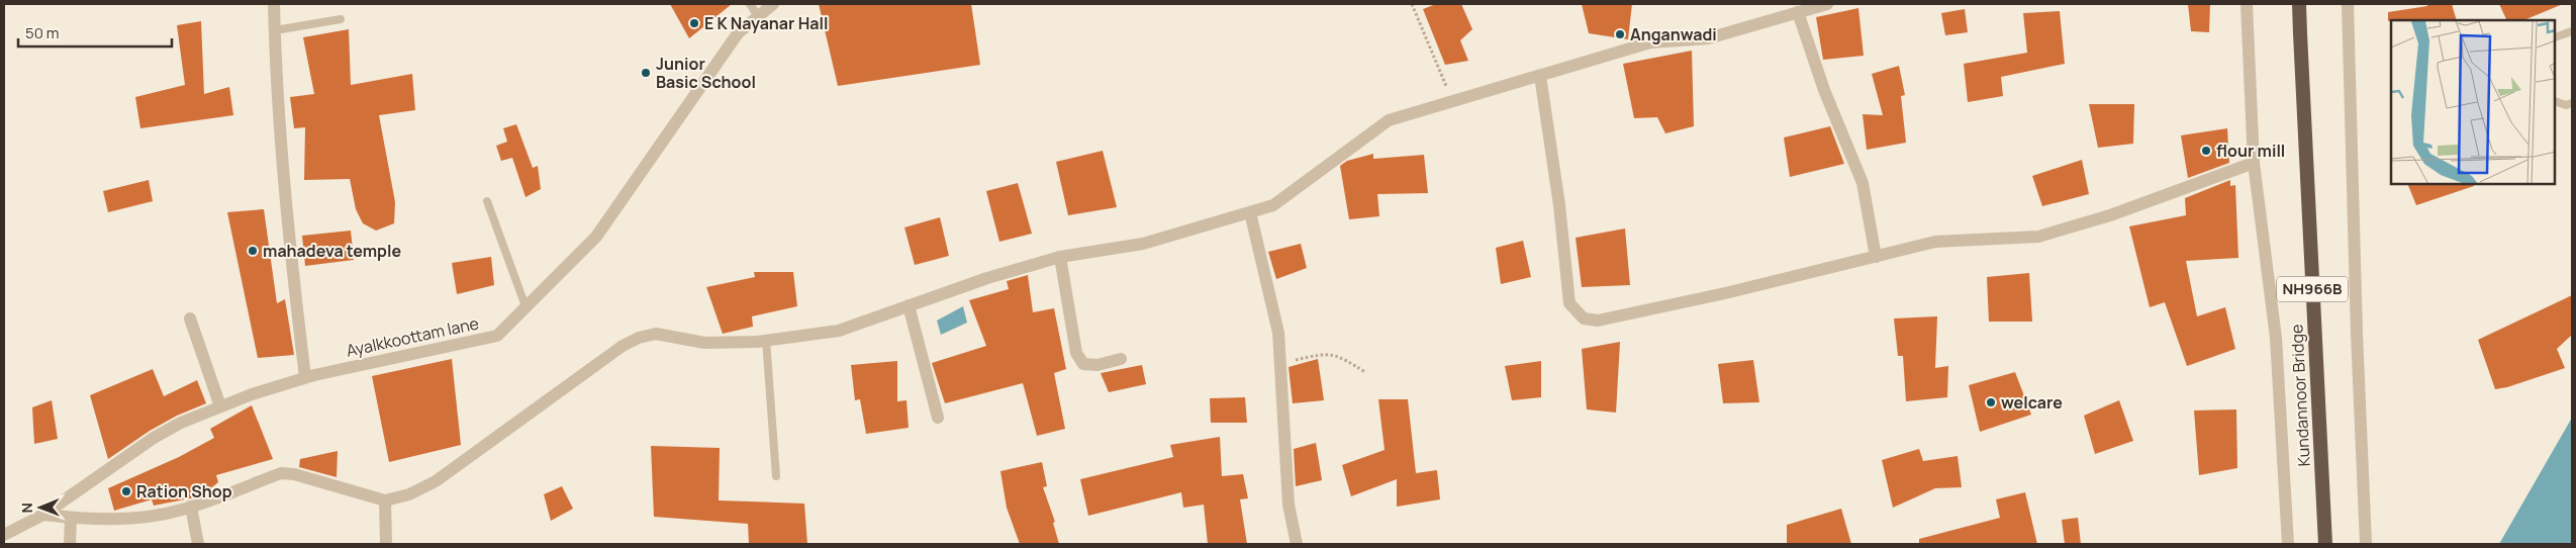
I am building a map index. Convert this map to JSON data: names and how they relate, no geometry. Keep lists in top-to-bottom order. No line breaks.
{"streets":{"highway":["NH966B","Kundannoor Bridge"],"street":["Ayalkkoottam lane"]},"places":["E K Nayanar Hall","Anganwadi","Junior Basic School","flour mill","mahadeva temple","welcare","Ration Shop"],"scale_bar":"50 m","north":"left"}
